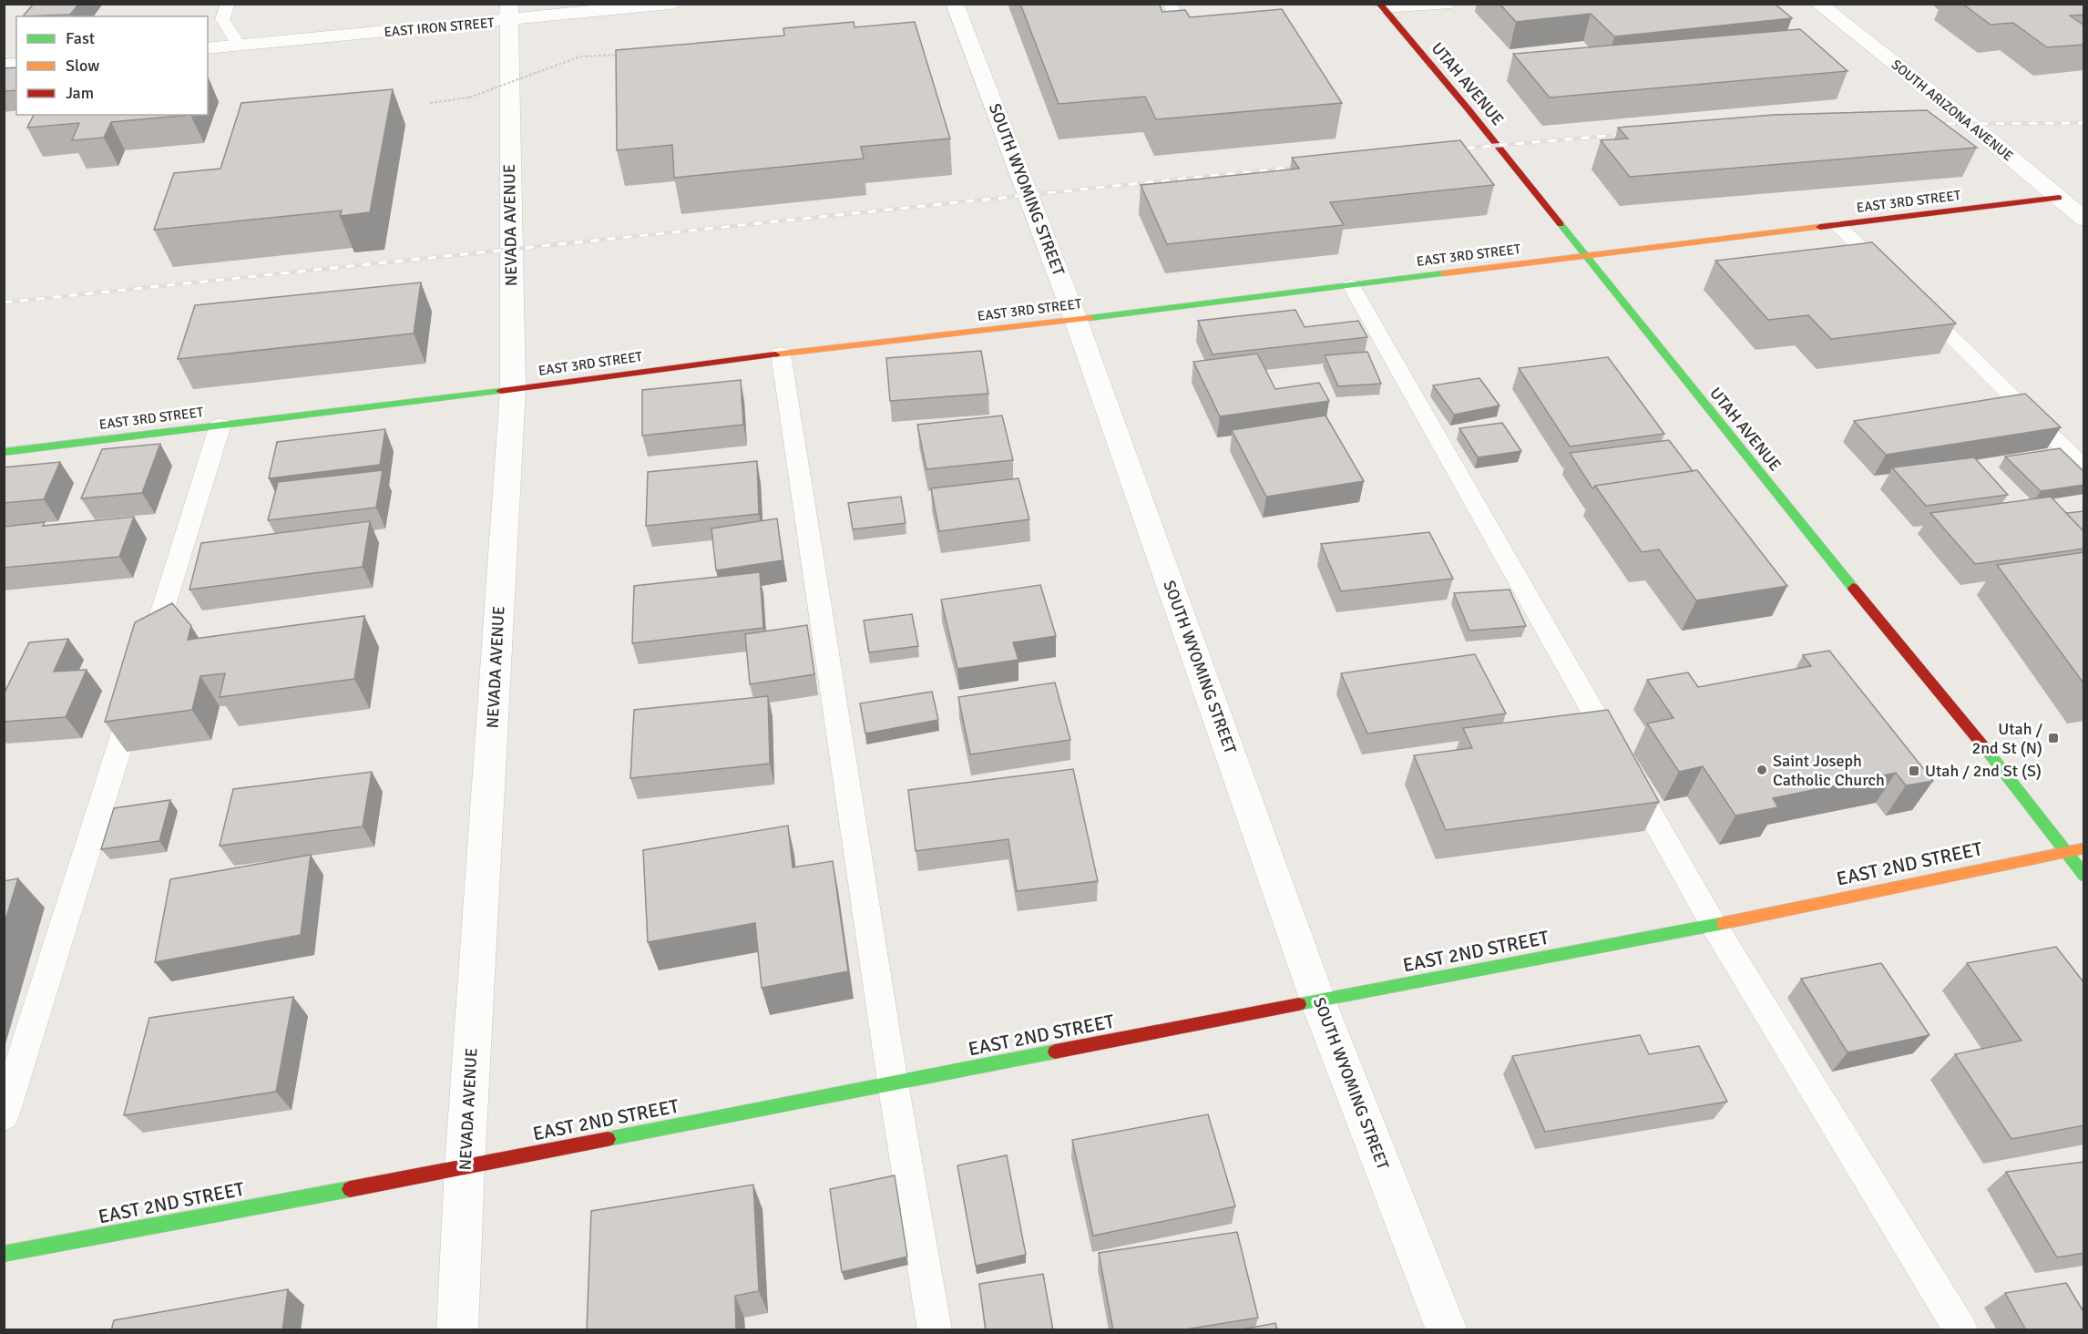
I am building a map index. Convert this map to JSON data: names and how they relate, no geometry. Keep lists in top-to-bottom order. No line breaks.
{"streets":{"street":["EAST IRON STREET","UTAH AVENUE","SOUTH ARIZONA AVENUE","SOUTH WYOMING STREET","EAST 3RD STREET","NEVADA AVENUE","EAST 2ND STREET"]},"crossings":[["EAST IRON STREET","NEVADA AVENUE"],["UTAH AVENUE","EAST 3RD STREET"],["UTAH AVENUE","EAST 2ND STREET"],["SOUTH ARIZONA AVENUE","EAST 3RD STREET"],["SOUTH WYOMING STREET","EAST 3RD STREET"],["SOUTH WYOMING STREET","EAST 2ND STREET"],["EAST 3RD STREET","NEVADA AVENUE"],["NEVADA AVENUE","EAST 2ND STREET"]],"places":{"transit":["Utah / 2nd St (N)","Utah / 2nd St (S)"],"other":["Saint Joseph Catholic Church"]},"legend":["Fast","Slow","Jam"]}
